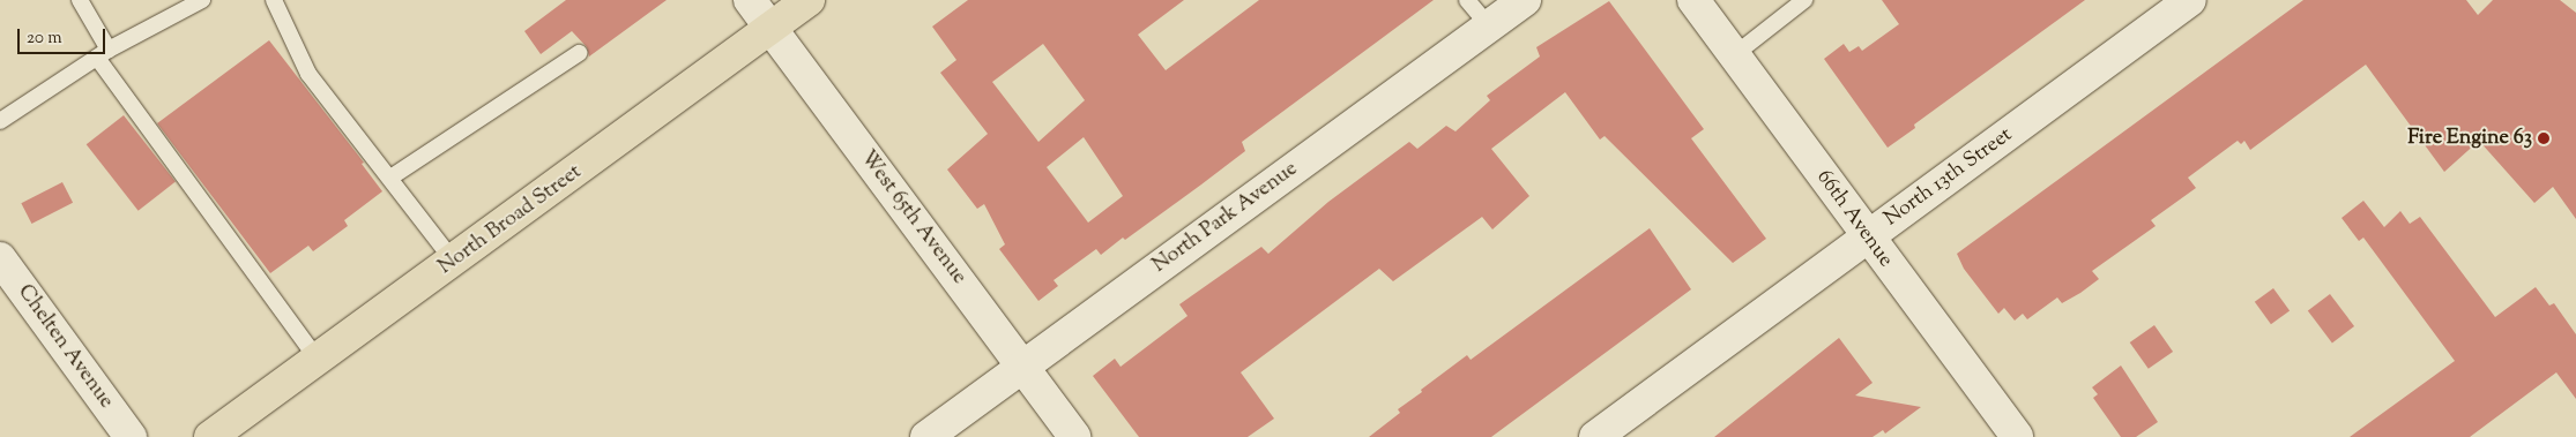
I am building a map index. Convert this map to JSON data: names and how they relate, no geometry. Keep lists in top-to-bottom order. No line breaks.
{"streets":{"main road":["North Broad Street"],"street":["North 13th Street","West 65th Avenue","North Park Avenue","66th Avenue","Chelten Avenue"]},"crossings":[["North 13th Street","66th Avenue"],["West 65th Avenue","North Park Avenue"],["West 65th Avenue","North Broad Street"]],"places":["Fire Engine 63"],"scale_bar":"20 m"}
